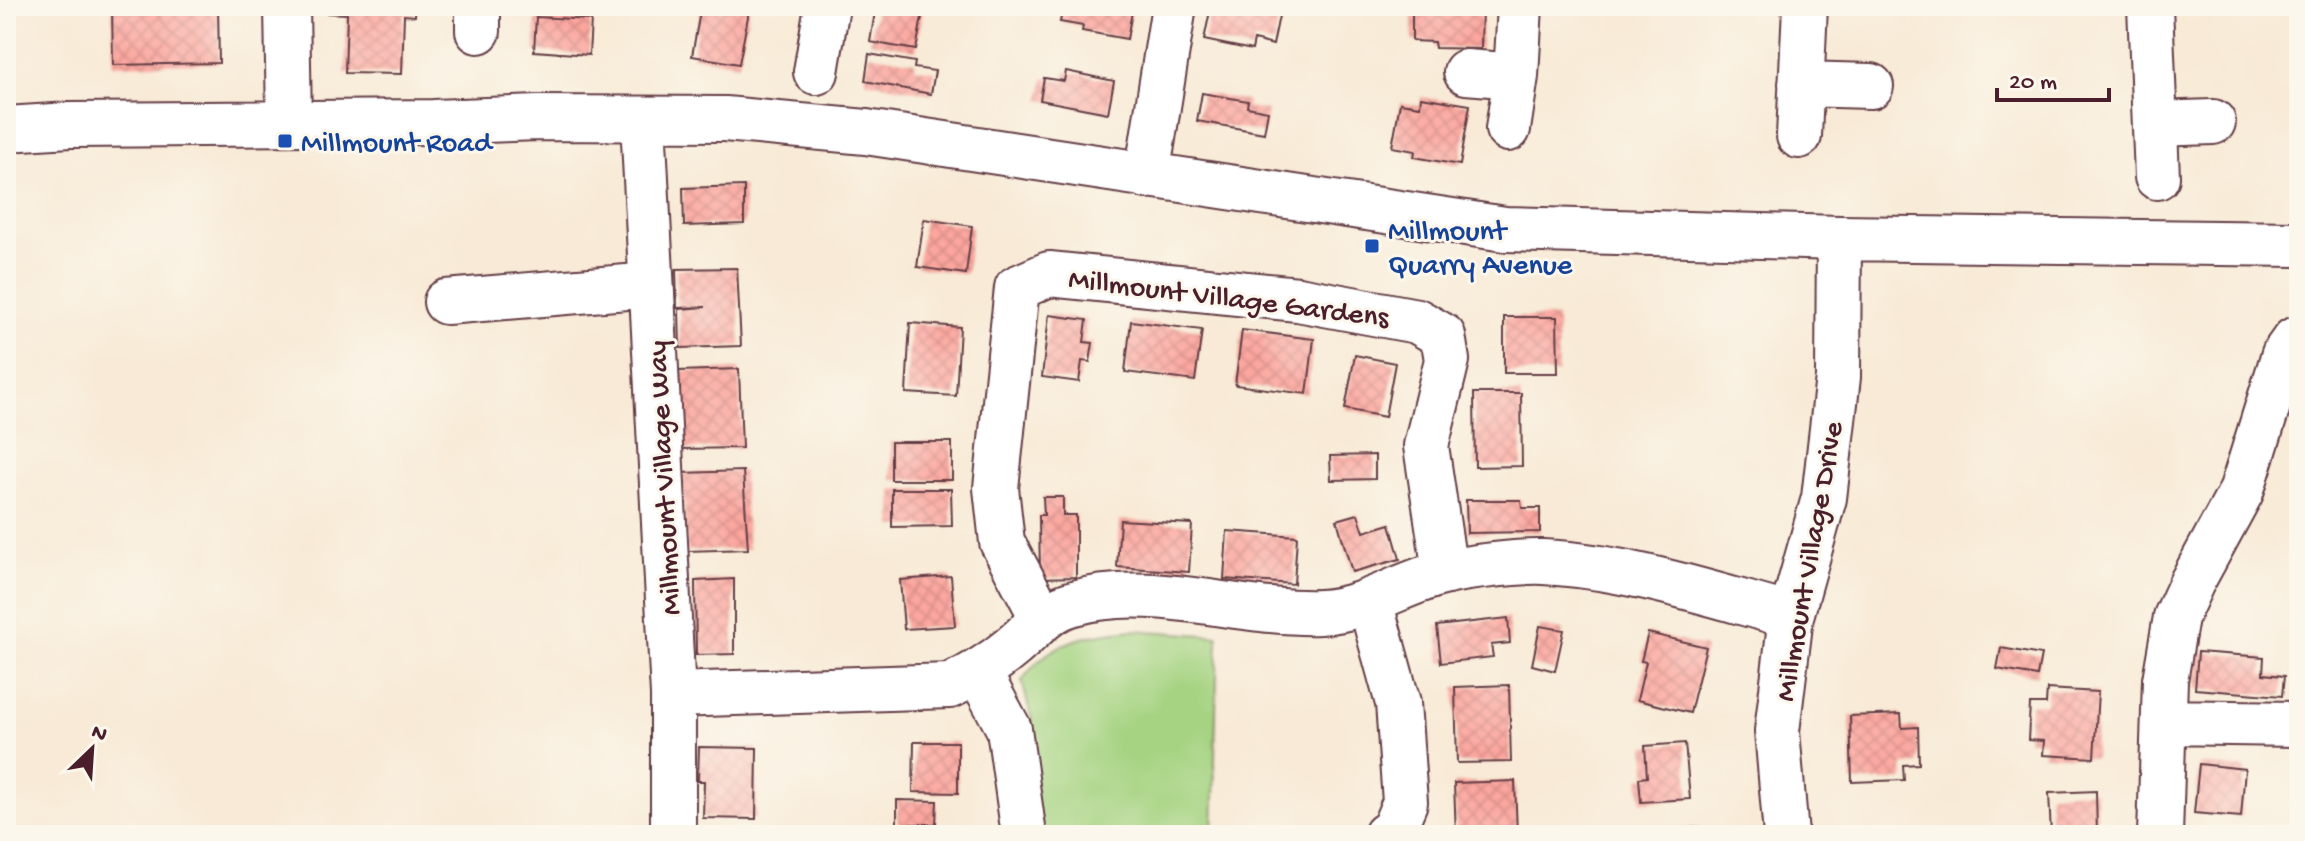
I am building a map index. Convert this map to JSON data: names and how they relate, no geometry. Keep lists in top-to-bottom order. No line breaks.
{"streets":{"street":["Millmount Village Gardens","Millmount Village Way","Millmount Village Drive"]},"places":{"transit":["Millmount Road","Millmount Quarry Avenue"]},"scale_bar":"20 m","north":"top right"}
